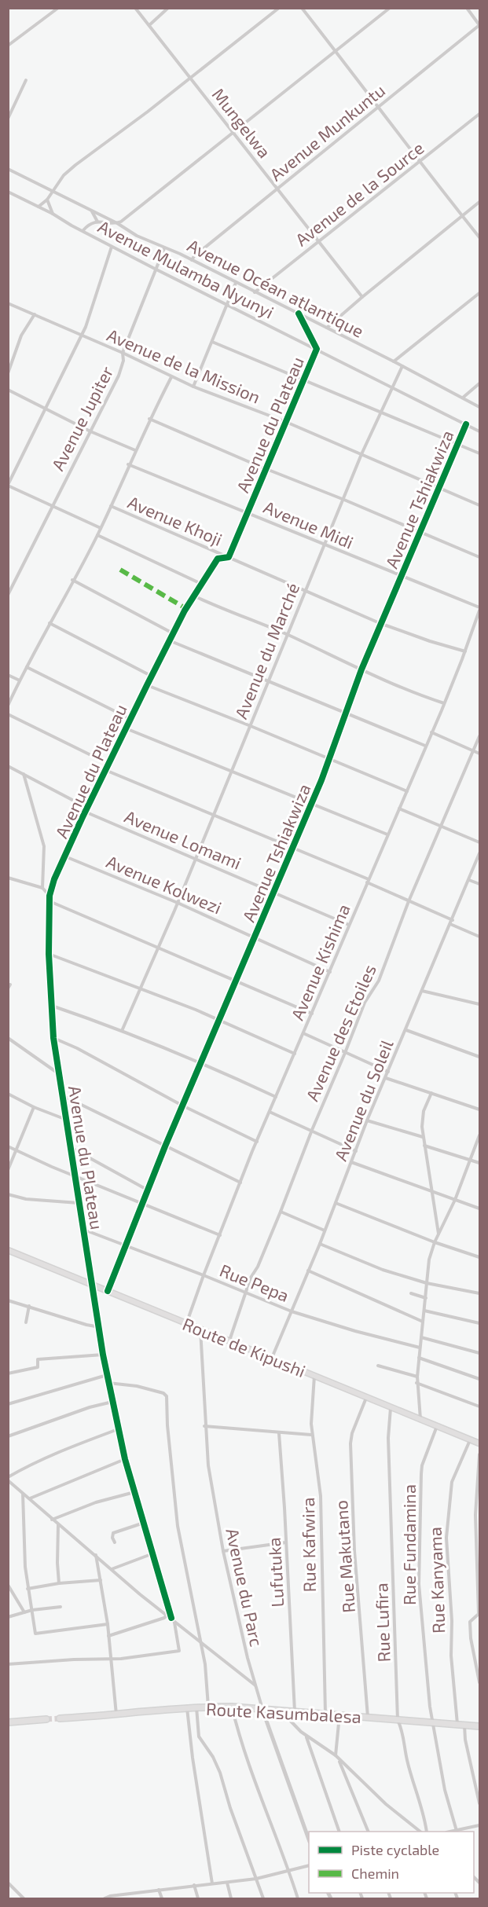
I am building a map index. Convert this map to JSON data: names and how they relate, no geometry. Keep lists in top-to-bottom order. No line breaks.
{"streets":{"highway":["Route Kasumbalesa"],"main road":["Route de Kipushi"],"street":["Mungelwa","Avenue Munkuntu","Avenue de la Source","Avenue Mulamba Nyunyi","Avenue Océan atlantique","Avenue de la Mission","Avenue Jupiter","Avenue du Plateau","Avenue Tshiakwiza","Avenue Khoji","Avenue Midi","Avenue du Marché","Avenue Lomami","Avenue Kolwezi","Avenue Kishima","Avenue des Etoiles","Avenue du Soleil","Rue Pepa","Rue Kafwira","Rue Fundamina","Rue Makutano","Lufutuka","Rue Kanyama","Avenue du Parc","Rue Lufira"]},"crossings":[["Mungelwa","Avenue Munkuntu"],["Mungelwa","Avenue de la Source"],["Avenue Munkuntu","Avenue Océan atlantique"],["Avenue de la Source","Avenue Océan atlantique"],["Avenue Mulamba Nyunyi","Avenue Jupiter"],["Avenue Mulamba Nyunyi","Avenue du Plateau"],["Avenue Mulamba Nyunyi","Avenue Tshiakwiza"],["Avenue Mulamba Nyunyi","Avenue du Marché"],["Avenue Océan atlantique","Avenue Jupiter"],["Avenue Océan atlantique","Avenue du Plateau"],["Avenue Océan atlantique","Avenue du Marché"],["Avenue de la Mission","Avenue Jupiter"],["Avenue de la Mission","Avenue du Plateau"],["Avenue de la Mission","Avenue Tshiakwiza"],["Avenue de la Mission","Avenue du Marché"],["Avenue du Plateau","Avenue Khoji"],["Avenue du Plateau","Avenue Midi"],["Avenue du Plateau","Avenue Lomami"],["Avenue du Plateau","Avenue Kolwezi"],["Avenue du Plateau","Rue Pepa"],["Avenue du Plateau","Route de Kipushi"],["Avenue Tshiakwiza","Avenue Khoji"],["Avenue Tshiakwiza","Avenue Midi"],["Avenue Tshiakwiza","Avenue Lomami"],["Avenue Tshiakwiza","Avenue Kolwezi"],["Avenue Tshiakwiza","Rue Pepa"],["Avenue Tshiakwiza","Route de Kipushi"],["Avenue Khoji","Avenue du Marché"],["Avenue Khoji","Avenue Kishima"],["Avenue Midi","Avenue du Marché"],["Avenue Midi","Avenue Kishima"],["Avenue du Marché","Avenue Lomami"],["Avenue du Marché","Avenue Kolwezi"],["Avenue Lomami","Avenue Kishima"],["Avenue Kolwezi","Avenue Kishima"],["Avenue Kishima","Rue Pepa"],["Avenue Kishima","Route de Kipushi"],["Avenue des Etoiles","Rue Pepa"],["Avenue des Etoiles","Route de Kipushi"],["Avenue du Soleil","Rue Pepa"],["Avenue du Soleil","Route de Kipushi"],["Route de Kipushi","Rue Kafwira"],["Route de Kipushi","Rue Fundamina"],["Route de Kipushi","Rue Makutano"],["Route de Kipushi","Rue Kanyama"],["Route de Kipushi","Avenue du Parc"],["Route de Kipushi","Rue Lufira"],["Rue Kafwira","Route Kasumbalesa"],["Rue Fundamina","Route Kasumbalesa"],["Rue Makutano","Route Kasumbalesa"],["Lufutuka","Route Kasumbalesa"],["Rue Kanyama","Route Kasumbalesa"],["Avenue du Parc","Route Kasumbalesa"],["Rue Lufira","Route Kasumbalesa"]],"legend":["Piste cyclable","Chemin"]}
